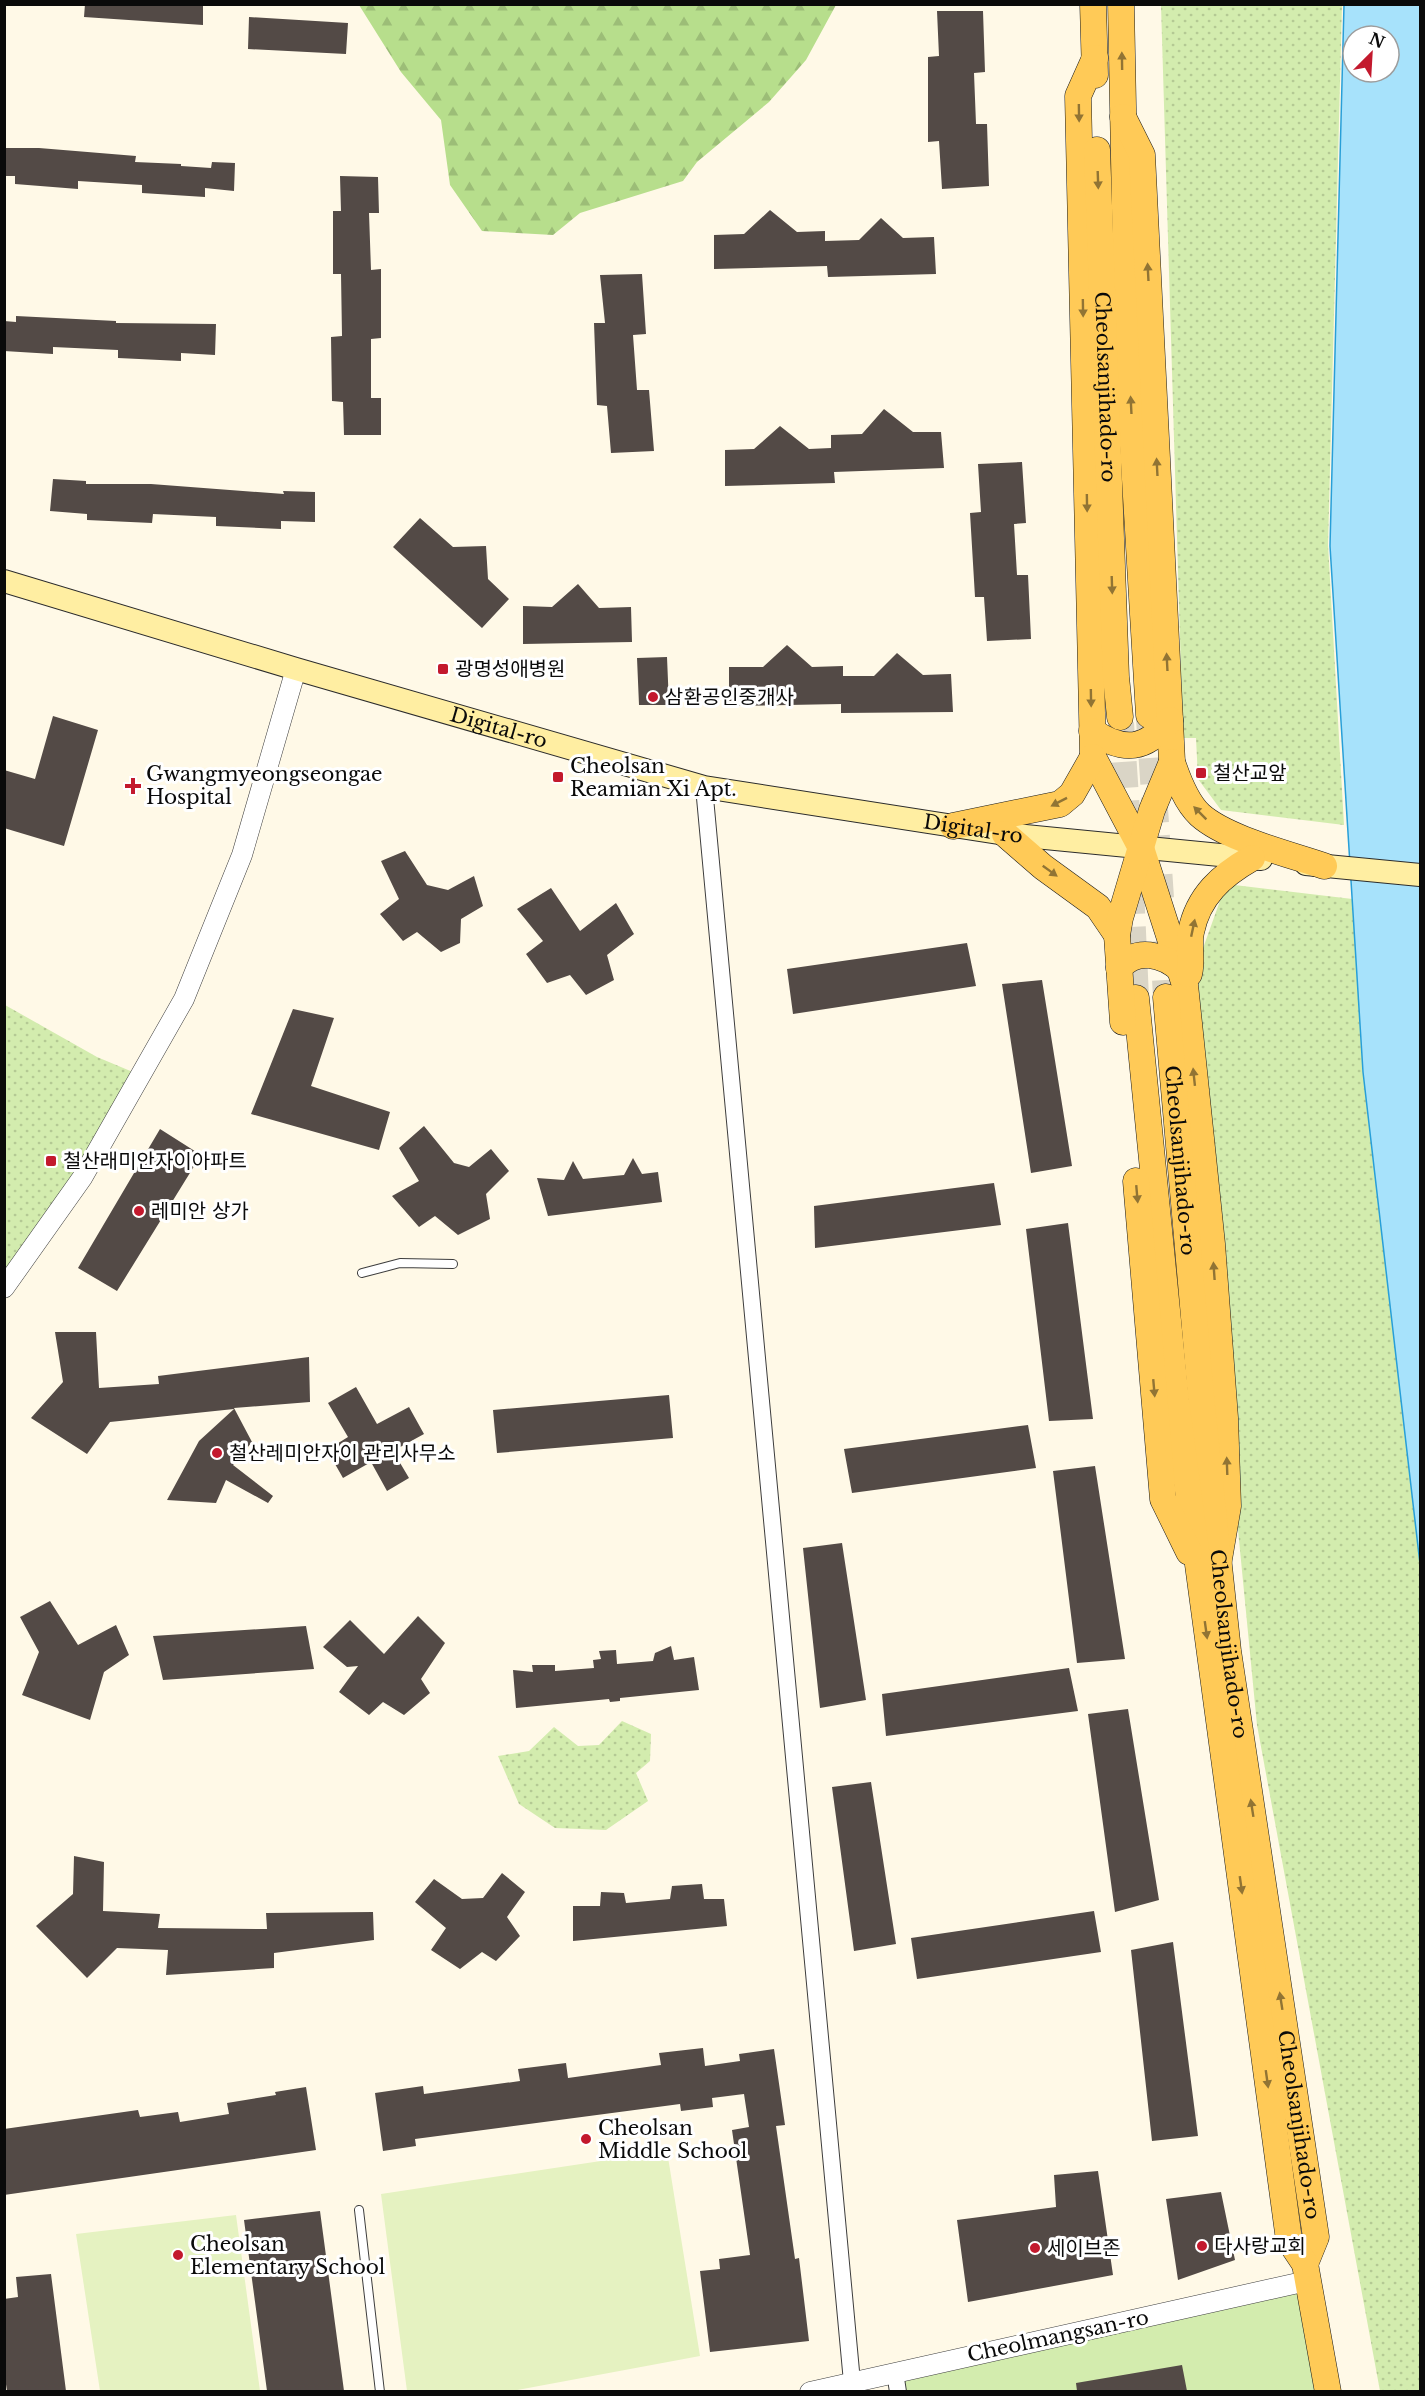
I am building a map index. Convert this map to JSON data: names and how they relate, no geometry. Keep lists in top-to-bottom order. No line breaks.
{"streets":{"main road":["Cheolsanjihado-ro","Digital-ro"],"street":["Cheolmangsan-ro"]},"crossings":[["Cheolsanjihado-ro","Cheolmangsan-ro"]],"places":{"transit":["광명성애병원","철산교앞","Cheolsan Reamian Xi Apt.","철산래미안자이아파트"],"other":["삼환공인중개사","레미안 상가","철산레미안자이 관리사무소","Cheolsan Middle School","다사랑교회","세이브존","Cheolsan Elementary School"],"health":["Gwangmyeongseongae Hospital"]},"north":"top right"}
